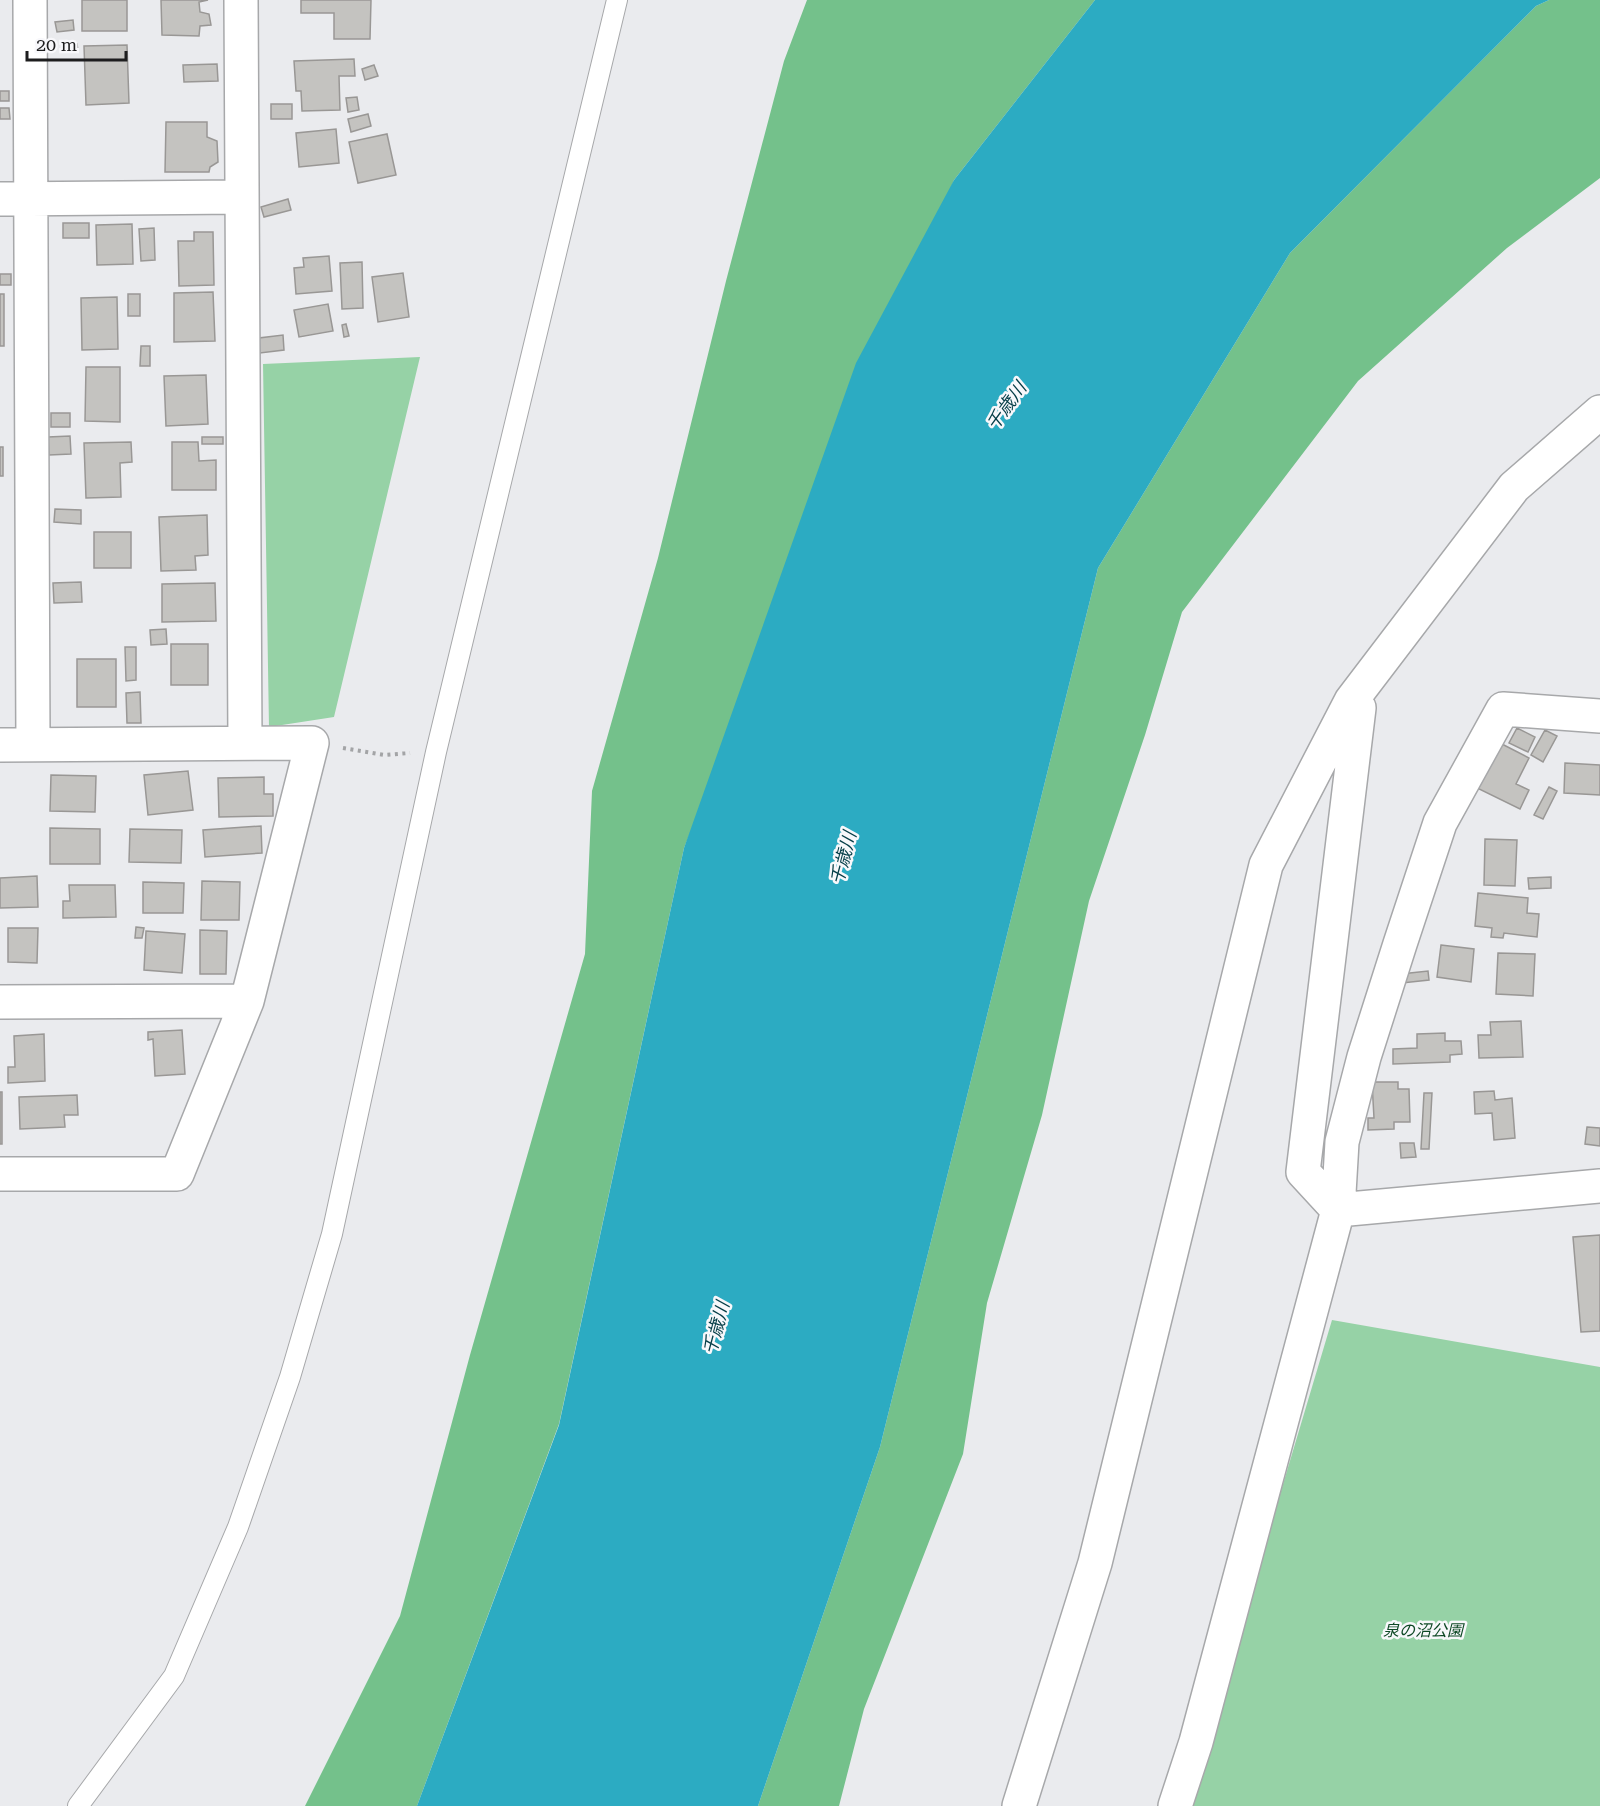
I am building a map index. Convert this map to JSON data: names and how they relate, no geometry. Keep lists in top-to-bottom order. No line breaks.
{"water":["千歳川"],"parks":["泉の沼公園"],"scale_bar":"20 m"}
